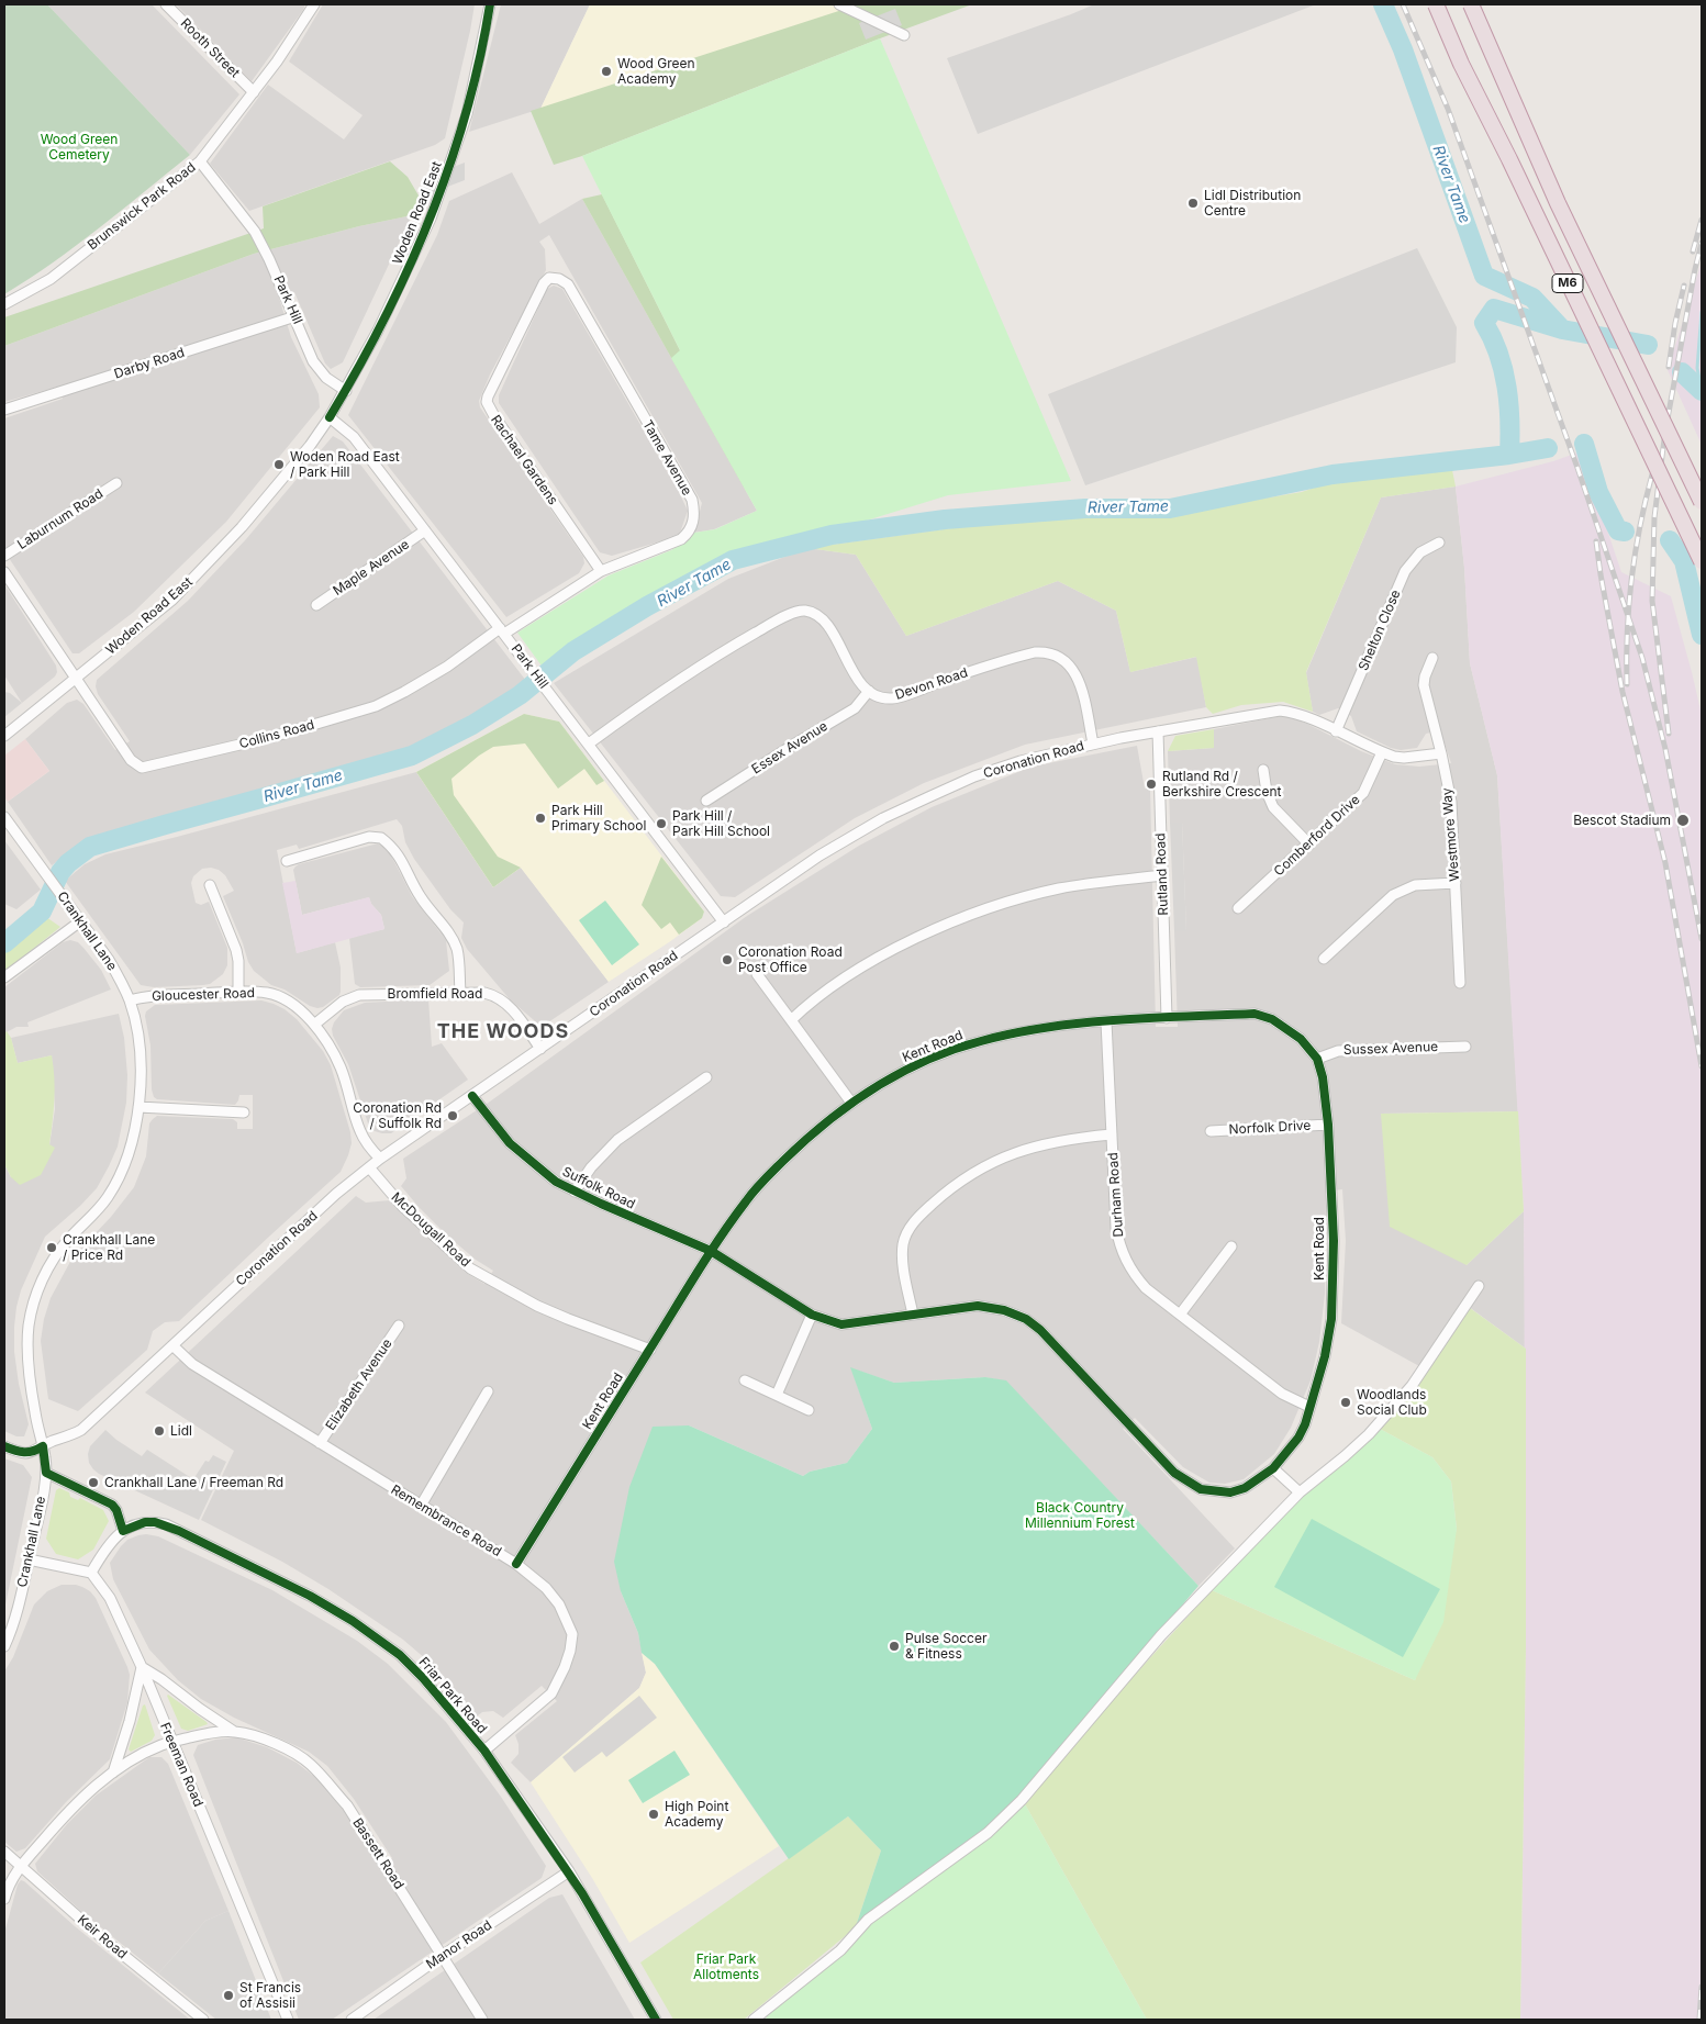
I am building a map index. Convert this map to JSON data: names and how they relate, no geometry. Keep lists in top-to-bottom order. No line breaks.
{"streets":{"highway":["M6"],"street":["Rooth Street","Brunswick Park Road","Woden Road East","Park Hill","Darby Road","Tame Avenue","Rachael Gardens","Laburnum Road","Maple Avenue","Shelton Close","Devon Road","Collins Road","Essex Avenue","Coronation Road","Westmore Way","Comberford Drive","Rutland Road","Crankhall Lane","Bromfield Road","Gloucester Road","Kent Road","Sussex Avenue","Norfolk Drive","Suffolk Road","Durham Road","McDougall Road","Elizabeth Avenue","Remembrance Road","Friar Park Road","Freeman Road","Bassett Road","Keir Road","Manor Road"]},"crossings":[["Rooth Street","Brunswick Park Road"],["Brunswick Park Road","Park Hill"],["Woden Road East","Park Hill"],["Woden Road East","Collins Road"],["Park Hill","Darby Road"],["Park Hill","Tame Avenue"],["Park Hill","Maple Avenue"],["Park Hill","Collins Road"],["Park Hill","Coronation Road"],["Tame Avenue","Rachael Gardens"],["Tame Avenue","Collins Road"],["Shelton Close","Coronation Road"],["Devon Road","Essex Avenue"],["Devon Road","Coronation Road"],["Coronation Road","Westmore Way"],["Coronation Road","Comberford Drive"],["Coronation Road","Rutland Road"],["Coronation Road","Crankhall Lane"],["Coronation Road","Bromfield Road"],["Coronation Road","Gloucester Road"],["Coronation Road","Suffolk Road"],["Coronation Road","McDougall Road"],["Coronation Road","Remembrance Road"],["Rutland Road","Kent Road"],["Crankhall Lane","Gloucester Road"],["Bromfield Road","Gloucester Road"],["Kent Road","Sussex Avenue"],["Kent Road","Norfolk Drive"],["Kent Road","Suffolk Road"],["Kent Road","Durham Road"],["Kent Road","McDougall Road"],["Kent Road","Remembrance Road"],["Elizabeth Avenue","Remembrance Road"],["Remembrance Road","Friar Park Road"],["Friar Park Road","Freeman Road"],["Friar Park Road","Manor Road"],["Freeman Road","Bassett Road"],["Bassett Road","Keir Road"],["Bassett Road","Manor Road"]],"districts":["THE WOODS"],"water":["River Tame"],"parks":["Wood Green Cemetery","Black Country Millennium Forest","Friar Park Allotments"],"places":["Wood Green Academy","Lidl Distribution Centre","Woden Road East / Park Hill","Rutland Rd / Berkshire Crescent","Park Hill Primary School","Bescot Stadium","Park Hill / Park Hill School","Coronation Road Post Office","Coronation Rd / Suffolk Rd","Crankhall Lane / Price Rd","Woodlands Social Club","Lidl","Crankhall Lane / Freeman Rd","Pulse Soccer & Fitness","High Point Academy","St Francis of Assisii"]}
